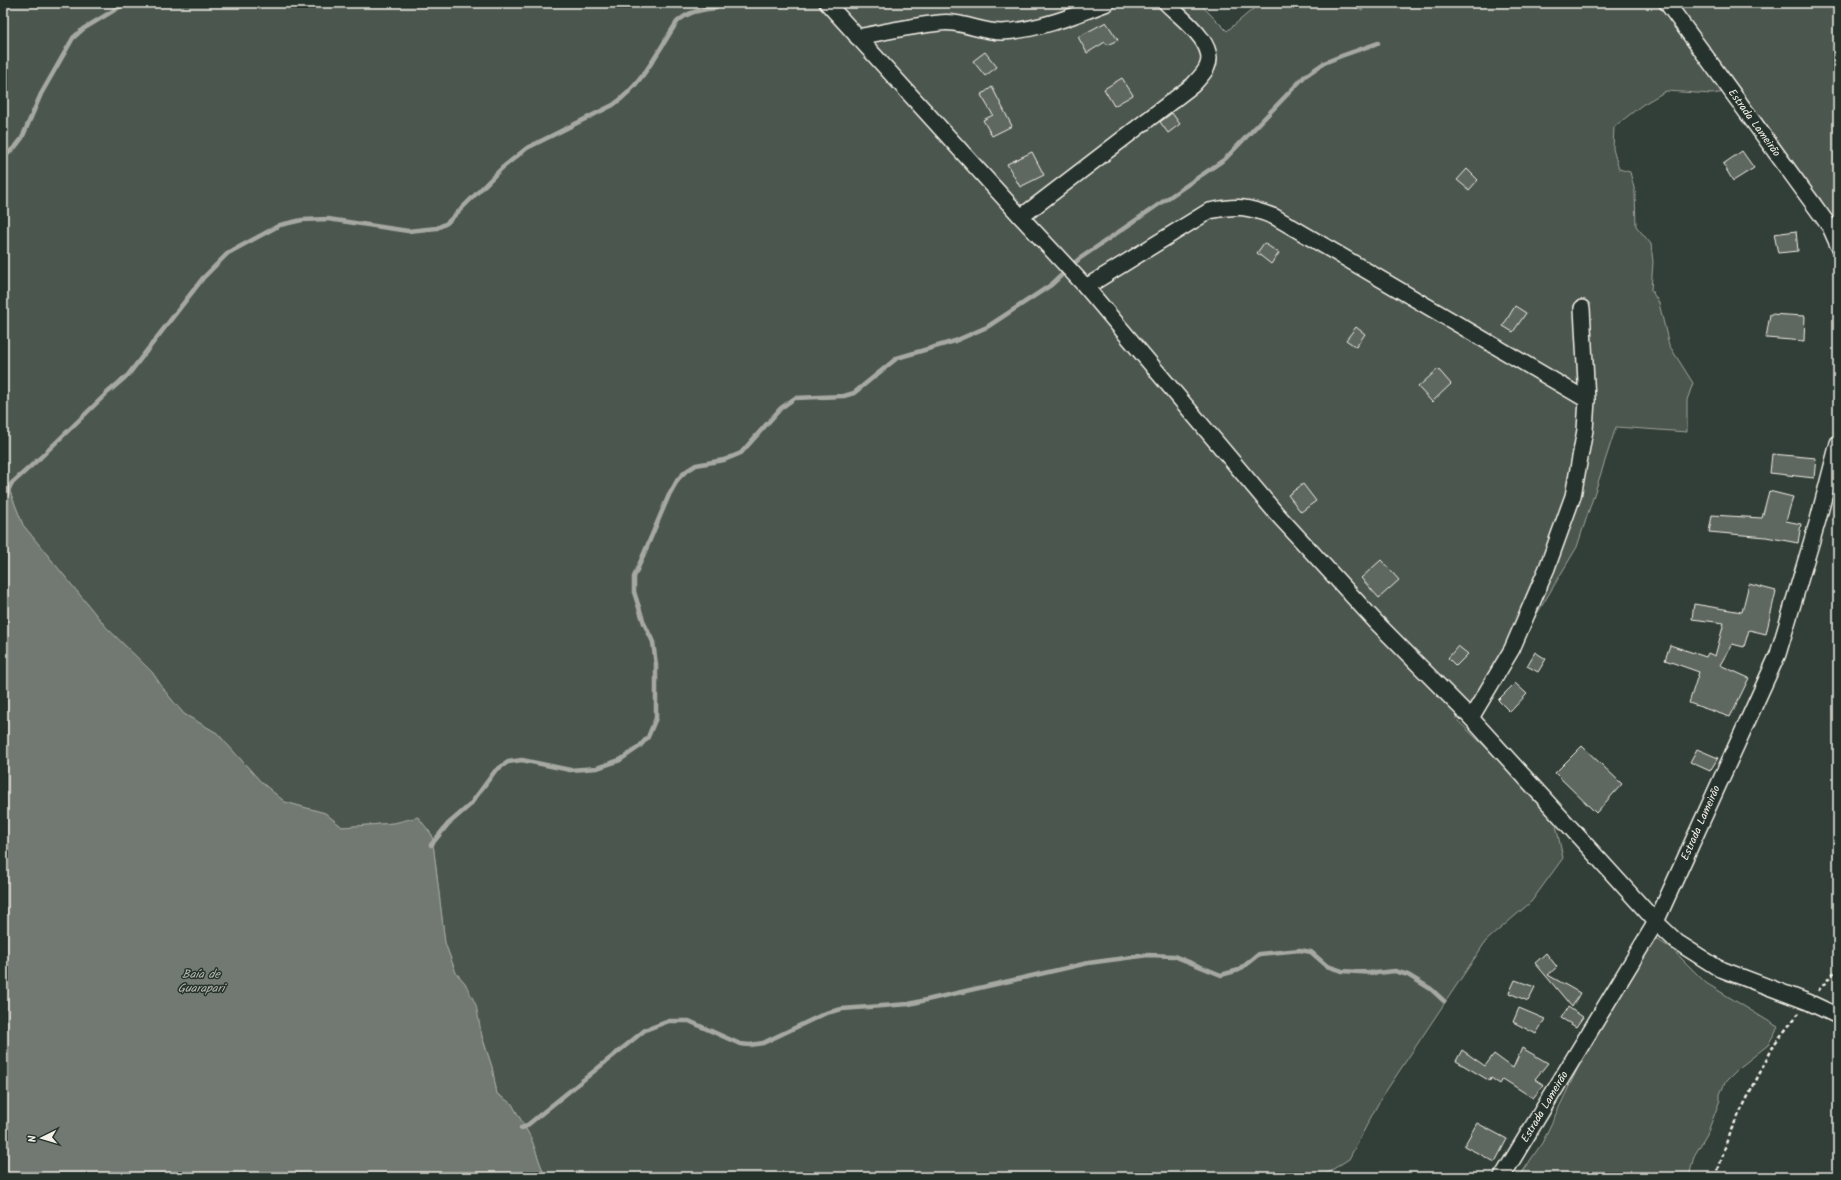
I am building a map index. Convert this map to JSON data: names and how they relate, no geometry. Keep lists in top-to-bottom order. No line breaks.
{"streets":{"street":["Estrada Lameirão"]},"water":["Baía de Guarapari"],"north":"left"}
